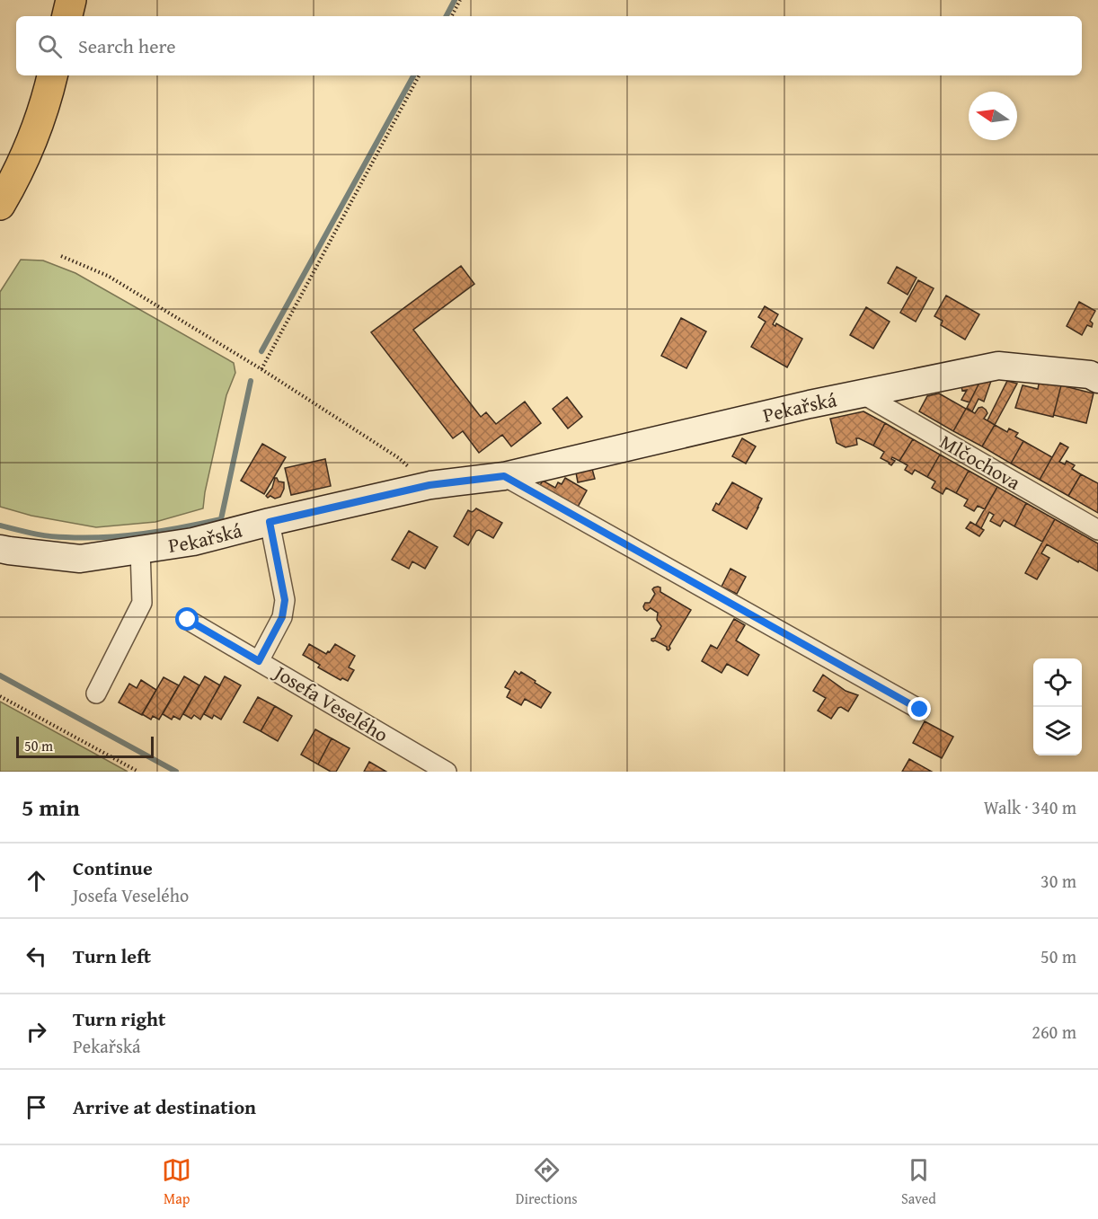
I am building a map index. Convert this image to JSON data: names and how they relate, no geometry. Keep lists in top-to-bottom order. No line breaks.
{"streets":{"street":["Pekařská","Mlčochova","Josefa Veselého"]},"crossings":[["Pekařská","Mlčochova"]],"scale_bar":"50 m","north":"left","page":{"search":"Search here","scale":"50 m","heading":["5 min","Walk · 340 m"],"list":[["Continue","Josefa Veselého","30 m"],["Turn left","50 m"],["Turn right","Pekařská","260 m"],"Arrive at destination"],"nav":["Map","Directions","Saved"]}}
